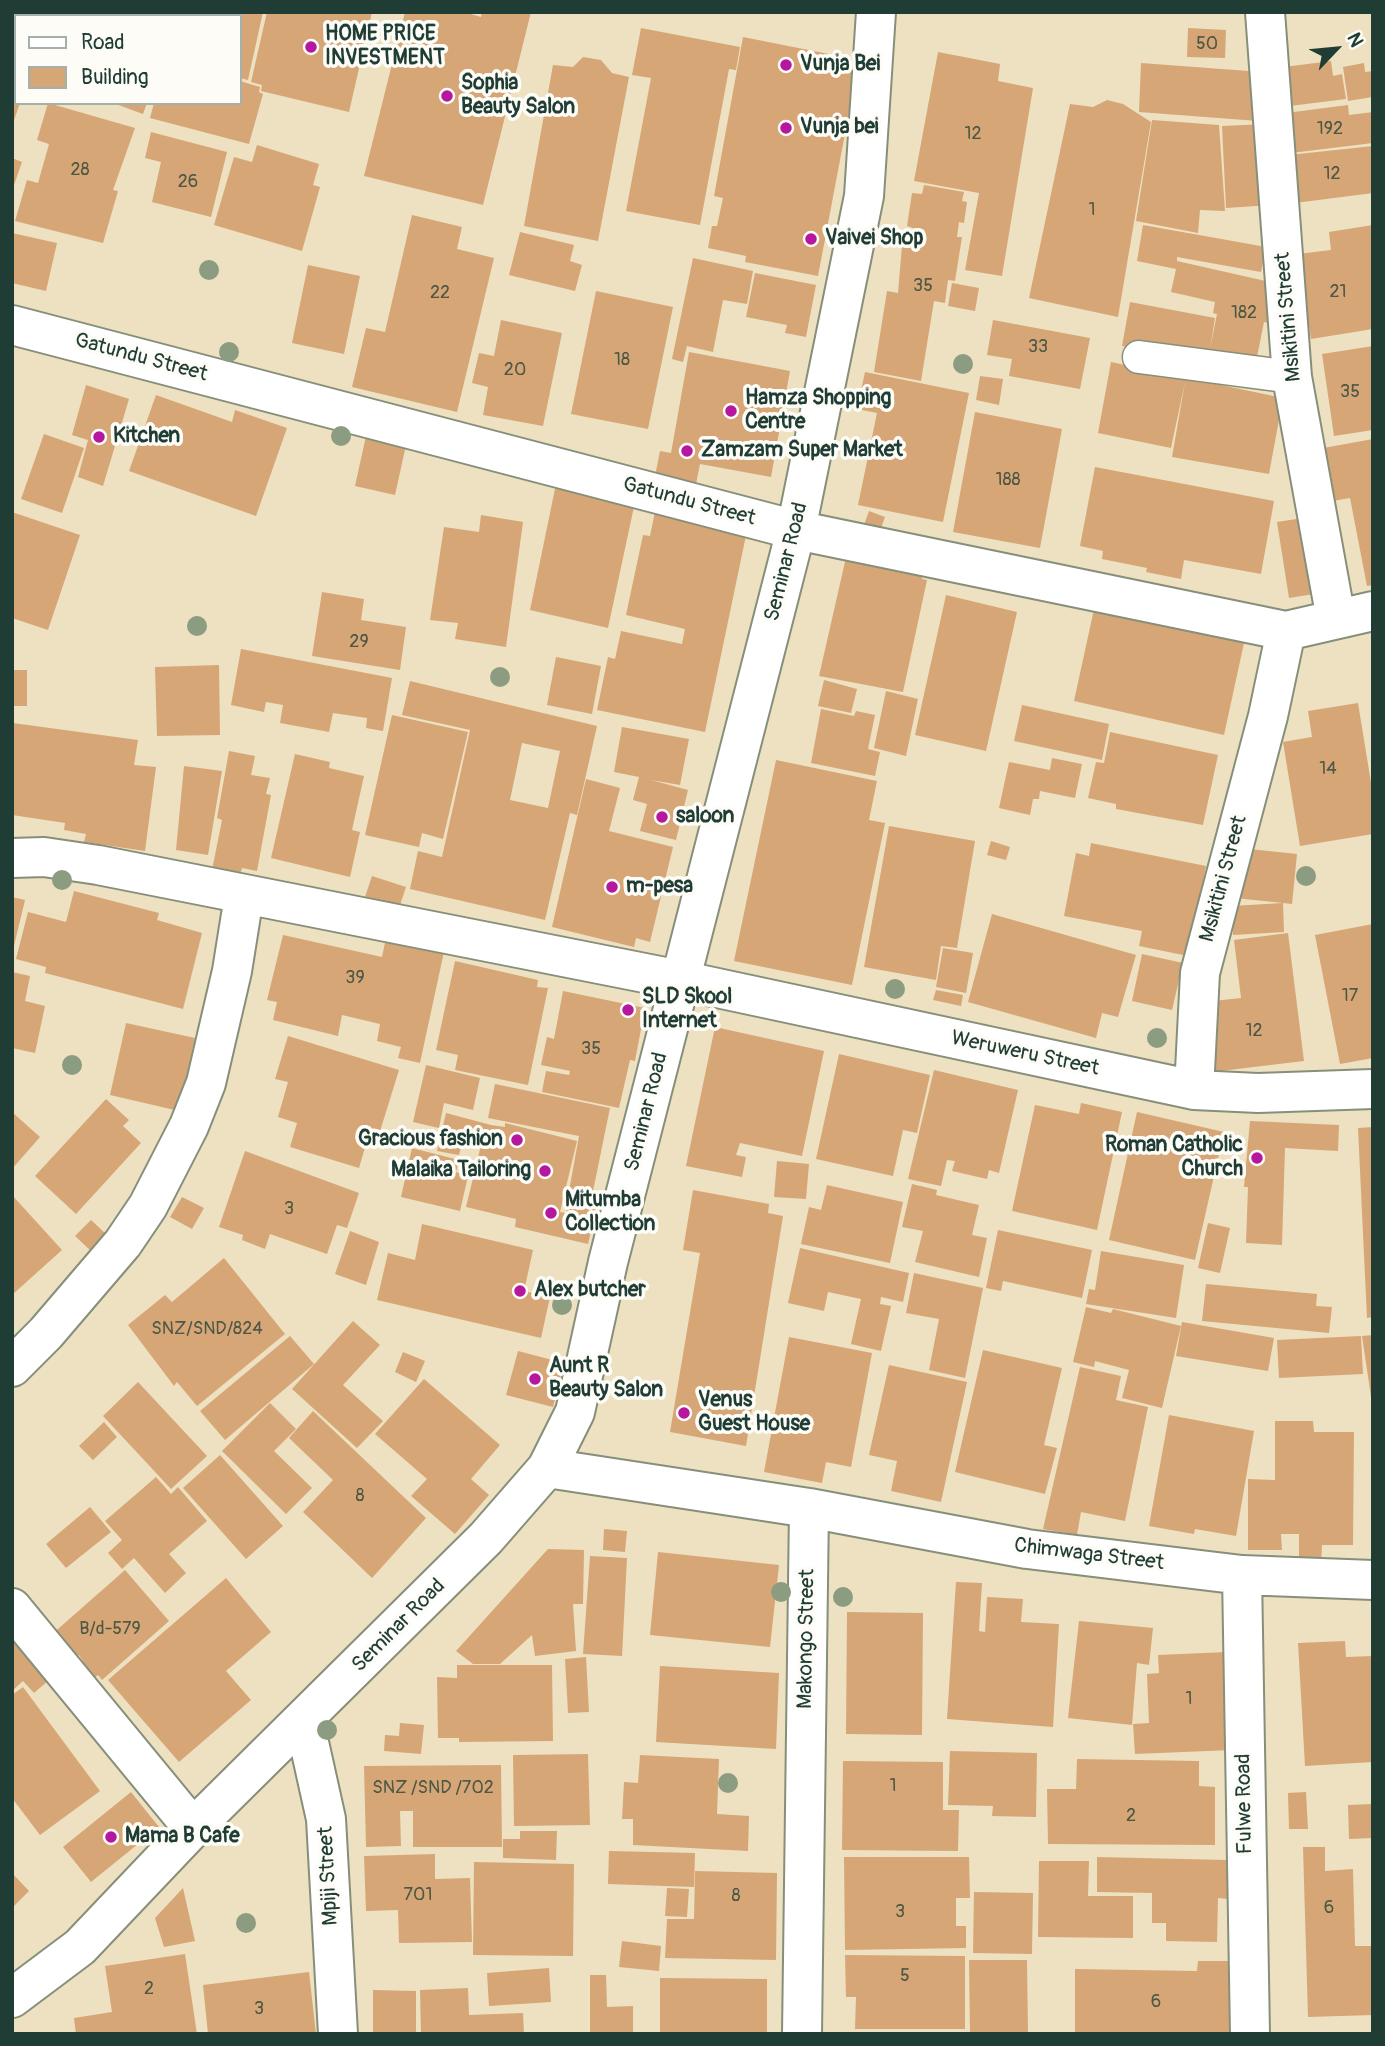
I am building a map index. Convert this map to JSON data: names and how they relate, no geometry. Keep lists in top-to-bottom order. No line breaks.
{"streets":{"street":["Msikitini Street","Gatundu Street","Seminar Road","Weruweru Street","Chimwaga Street","Makongo Street","Fulwe Road","Mpiji Street"]},"crossings":[["Msikitini Street","Gatundu Street"],["Msikitini Street","Weruweru Street"],["Gatundu Street","Seminar Road"],["Seminar Road","Weruweru Street"],["Seminar Road","Mpiji Street"],["Chimwaga Street","Makongo Street"],["Chimwaga Street","Fulwe Road"]],"places":["HOME PRICE INVESTMENT","Vunja Bei","Sophia Beauty Salon","Vunja bei","Vaivei Shop","Hamza Shopping Centre","Kitchen","Zamzam Super Market","saloon","m-pesa","SLD Skool Internet","Gracious fashion","Roman Catholic Church","Malaika Tailoring","Mitumba Collection","Alex butcher","Aunt R Beauty Salon","Venus Guest House","Mama B Cafe"],"house_numbers":["50","192","12","28","12","26","1","35","21","22","182","33","18","20","35","188","29","14","39","17","12","35","3","SNZ/SND/824","8","B/d-579","1","1","SNZ /SND /702","2","701","8","6","3","5","2","6","3"],"legend":["Road","Building"],"north":"top right"}
